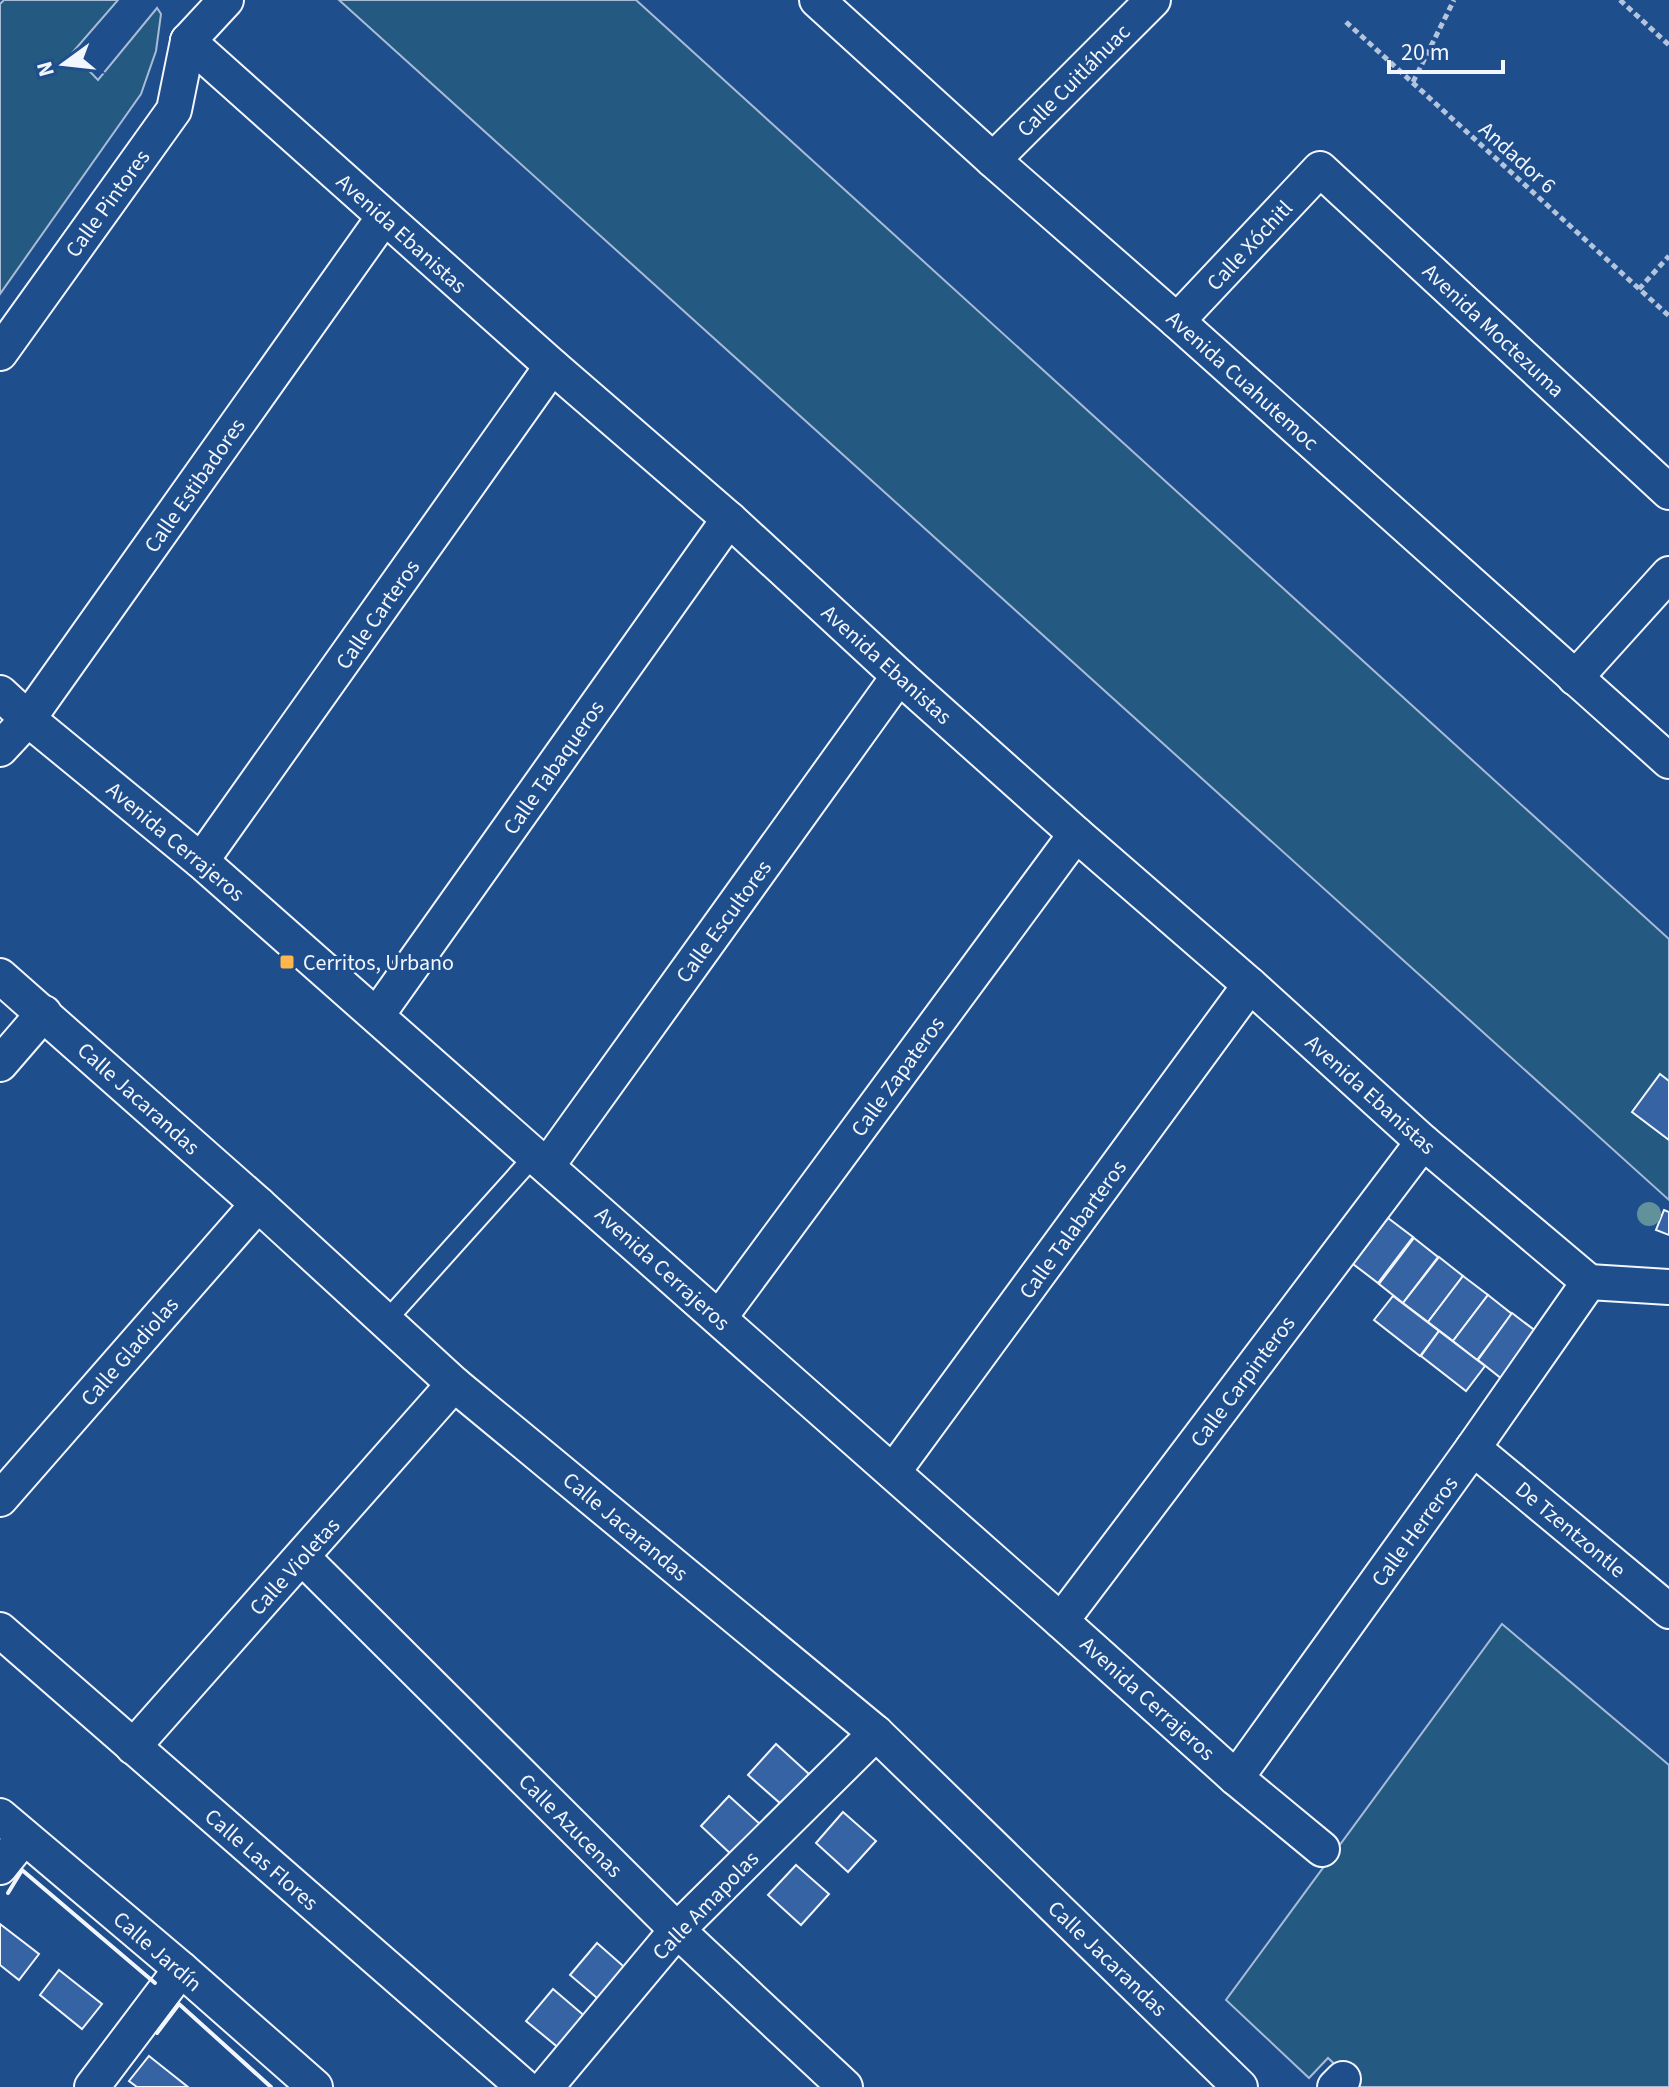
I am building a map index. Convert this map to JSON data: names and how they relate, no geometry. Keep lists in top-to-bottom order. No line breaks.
{"streets":{"street":["Calle Cuitláhuac","Calle Pintores","Avenida Ebanistas","Calle Xóchitl","Avenida Moctezuma","Avenida Cuahutemoc","Calle Estibadores","Calle Carteros","Calle Tabaqueros","Avenida Cerrajeros","Calle Escultores","Calle Zapateros","Calle Jacarandas","Calle Talabarteros","Calle Gladiolas","Calle Carpinteros","De Tzentzontle","Calle Herreros","Calle Violetas","Calle Azucenas","Calle Las Flores","Calle Amapolas","Calle Jardín"],"path":["Andador 6"]},"crossings":[["Calle Cuitláhuac","Avenida Cuahutemoc"],["Calle Pintores","Avenida Ebanistas"],["Avenida Ebanistas","Calle Estibadores"],["Avenida Ebanistas","Calle Carteros"],["Avenida Ebanistas","Calle Tabaqueros"],["Avenida Ebanistas","Calle Escultores"],["Avenida Ebanistas","Calle Zapateros"],["Avenida Ebanistas","Calle Talabarteros"],["Avenida Ebanistas","Calle Carpinteros"],["Avenida Ebanistas","Calle Herreros"],["Calle Xóchitl","Avenida Moctezuma"],["Calle Xóchitl","Avenida Cuahutemoc"],["Calle Estibadores","Avenida Cerrajeros"],["Calle Carteros","Avenida Cerrajeros"],["Calle Tabaqueros","Avenida Cerrajeros"],["Avenida Cerrajeros","Calle Escultores"],["Avenida Cerrajeros","Calle Zapateros"],["Avenida Cerrajeros","Calle Talabarteros"],["Avenida Cerrajeros","Calle Carpinteros"],["Avenida Cerrajeros","Calle Herreros"],["Calle Jacarandas","Calle Gladiolas"],["Calle Jacarandas","Calle Violetas"],["Calle Jacarandas","Calle Amapolas"],["De Tzentzontle","Calle Herreros"],["Calle Violetas","Calle Azucenas"],["Calle Violetas","Calle Las Flores"],["Calle Azucenas","Calle Amapolas"]],"places":{"transit":["Cerritos, Urbano"]},"scale_bar":"20 m","north":"left"}
